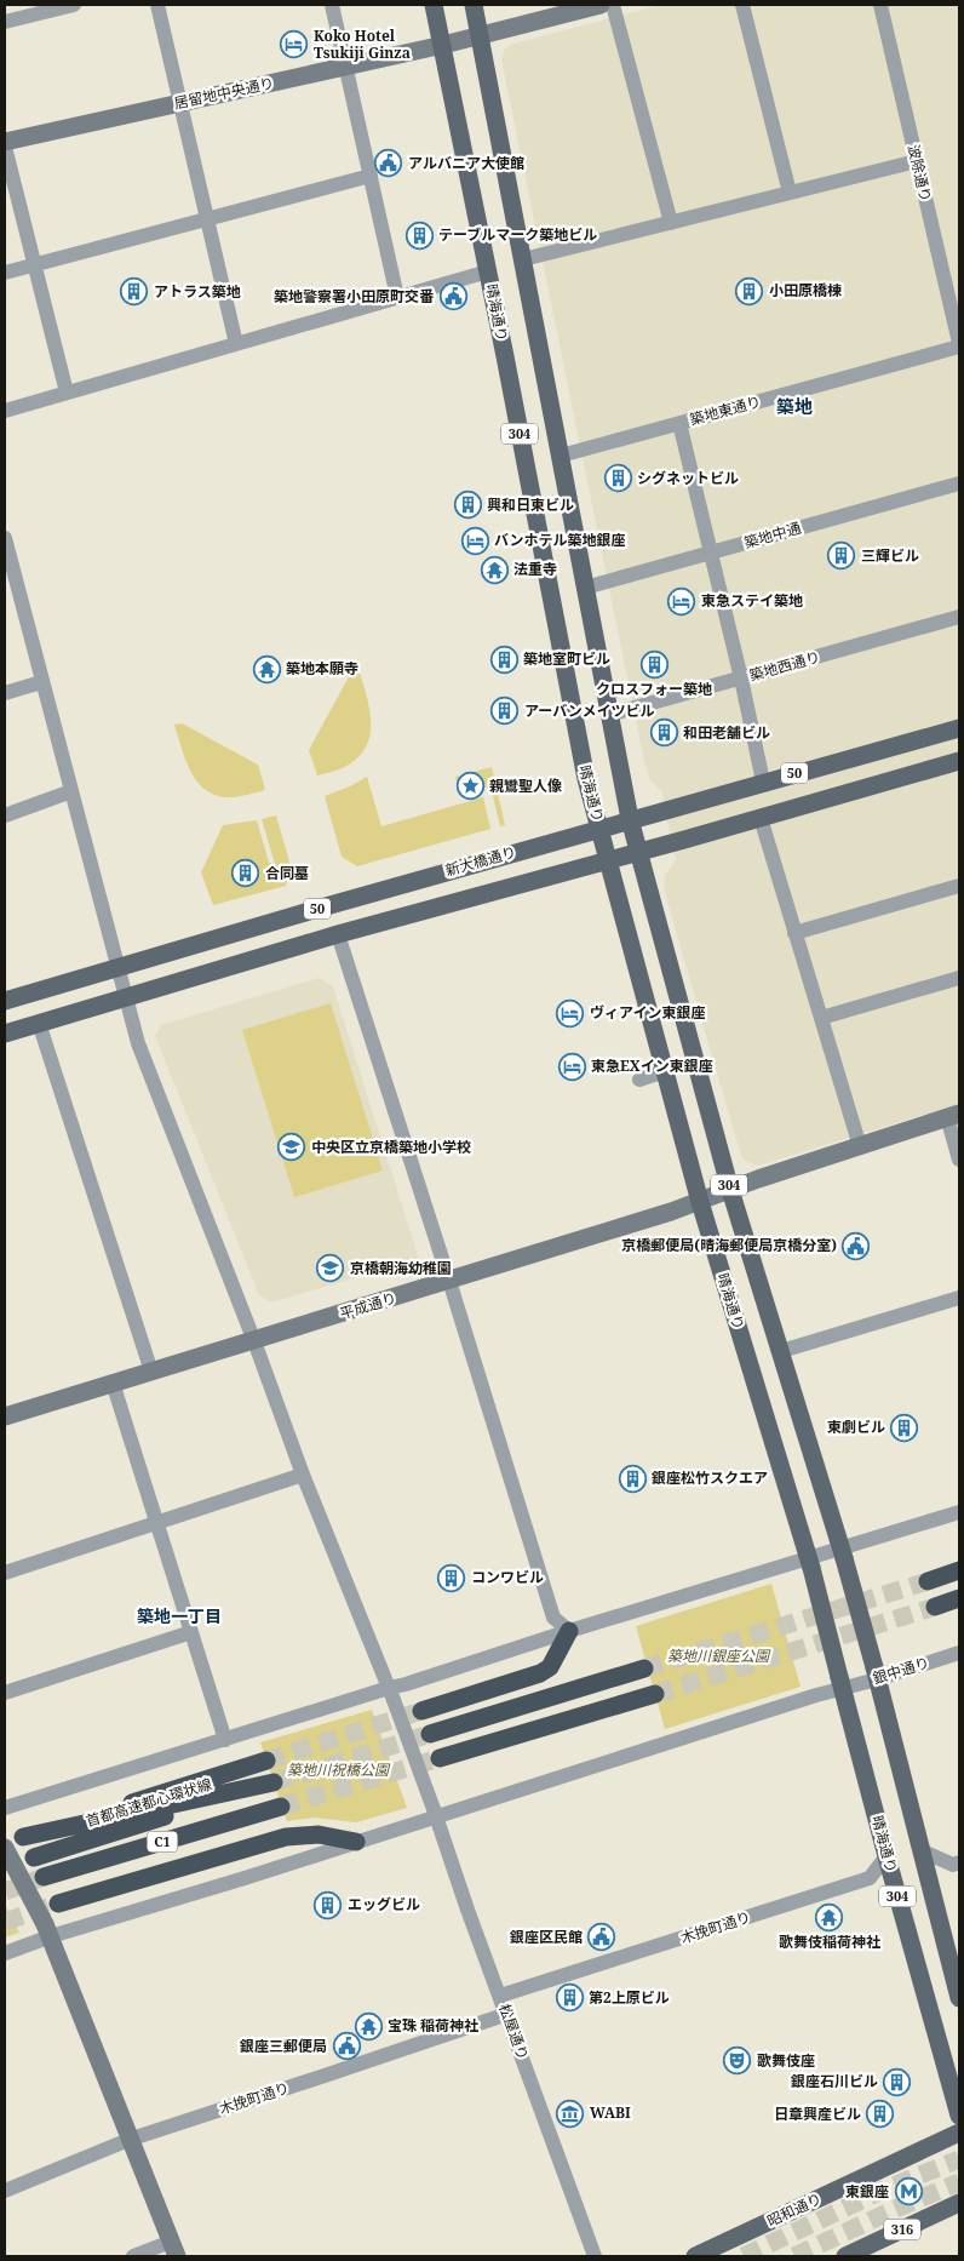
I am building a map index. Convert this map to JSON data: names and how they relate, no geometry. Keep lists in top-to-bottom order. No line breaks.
{"streets":{"highway":["首都高速都心環状線","C1"],"main road":["晴海通り","304","50","新大橋通り","昭和通り","316"],"street":["居留地中央通り","波除通り","築地東通り","築地中通","築地西通り","平成通り","銀中通り","木挽町通り","松屋通り"]},"crossings":[["居留地中央通り","晴海通り"],["居留地中央通り","304"],["波除通り","築地東通り"],["晴海通り","304"],["晴海通り","50"],["晴海通り","新大橋通り"],["晴海通り","平成通り"],["晴海通り","銀中通り"],["晴海通り","木挽町通り"],["築地東通り","304"],["304","築地中通"],["304","築地西通り"],["304","50"],["304","新大橋通り"],["304","平成通り"],["304","銀中通り"],["50","松屋通り"],["新大橋通り","松屋通り"],["平成通り","松屋通り"],["銀中通り","松屋通り"],["木挽町通り","松屋通り"]],"districts":["築地","築地一丁目"],"parks":["築地川銀座公園","築地川祝橋公園"],"places":{"hotel":["Koko Hotel Tsukiji Ginza","バンホテル築地銀座","東急ステイ築地","ヴィアイン東銀座","東急EXイン東銀座"],"public building":["アルバニア大使館","築地警察署小田原町交番","京橋郵便局(晴海郵便局京橋分室)","銀座区民館","銀座三郵便局"],"building":["テーブルマーク築地ビル","小田原橋棟","アトラス築地","シグネットビル","興和日東ビル","三輝ビル","築地室町ビル","クロスフォー築地","アーバンメイツビル","和田老舗ビル","合同墓","東劇ビル","銀座松竹スクエア","コンワビル","エッグビル","第2上原ビル","銀座石川ビル","日章興産ビル"],"temple":["法重寺","築地本願寺","歌舞伎稲荷神社","宝珠 稲荷神社"],"place":["親鸞聖人像"],"school or university":["中央区立京橋築地小学校","京橋朝海幼稚園"],"theatre":["歌舞伎座"],"museum":["WABI"],"metro station":["東銀座"]}}
